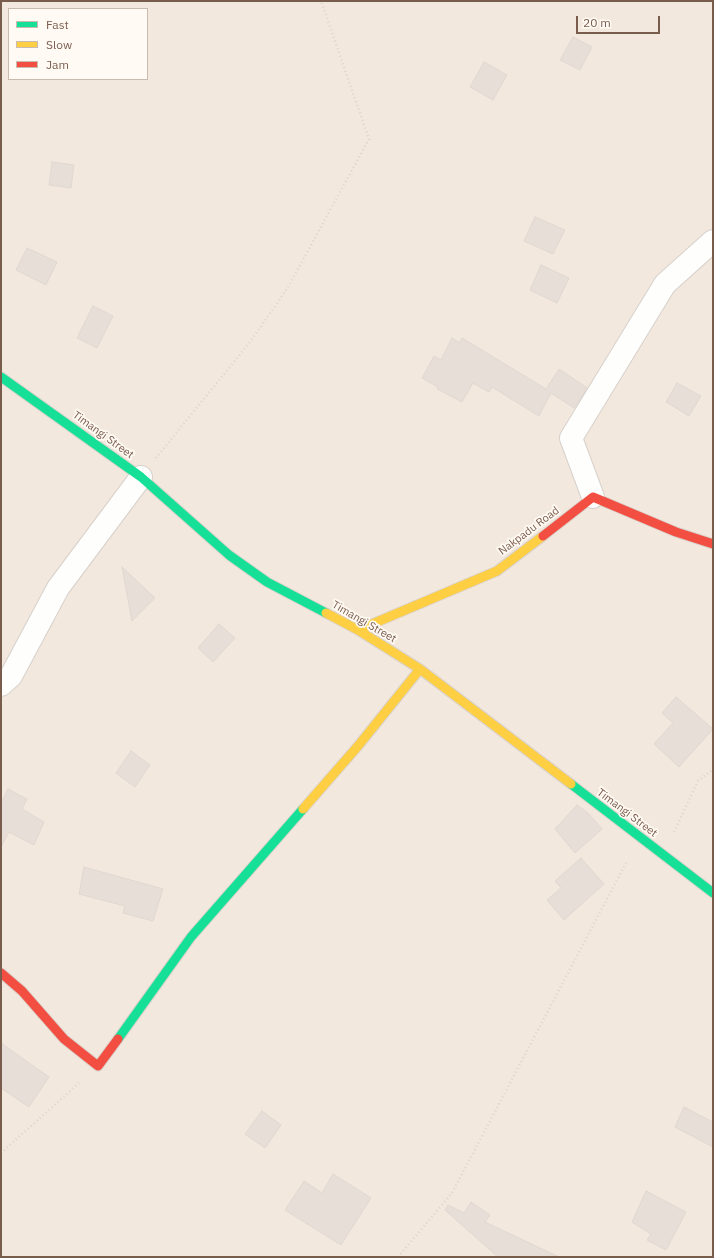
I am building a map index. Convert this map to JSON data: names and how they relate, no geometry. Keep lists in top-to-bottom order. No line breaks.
{"streets":{"street":["Timangi Street","Nakpadu Road"]},"crossings":[["Timangi Street","Nakpadu Road"]],"legend":["Fast","Slow","Jam"],"scale_bar":"20 m"}
